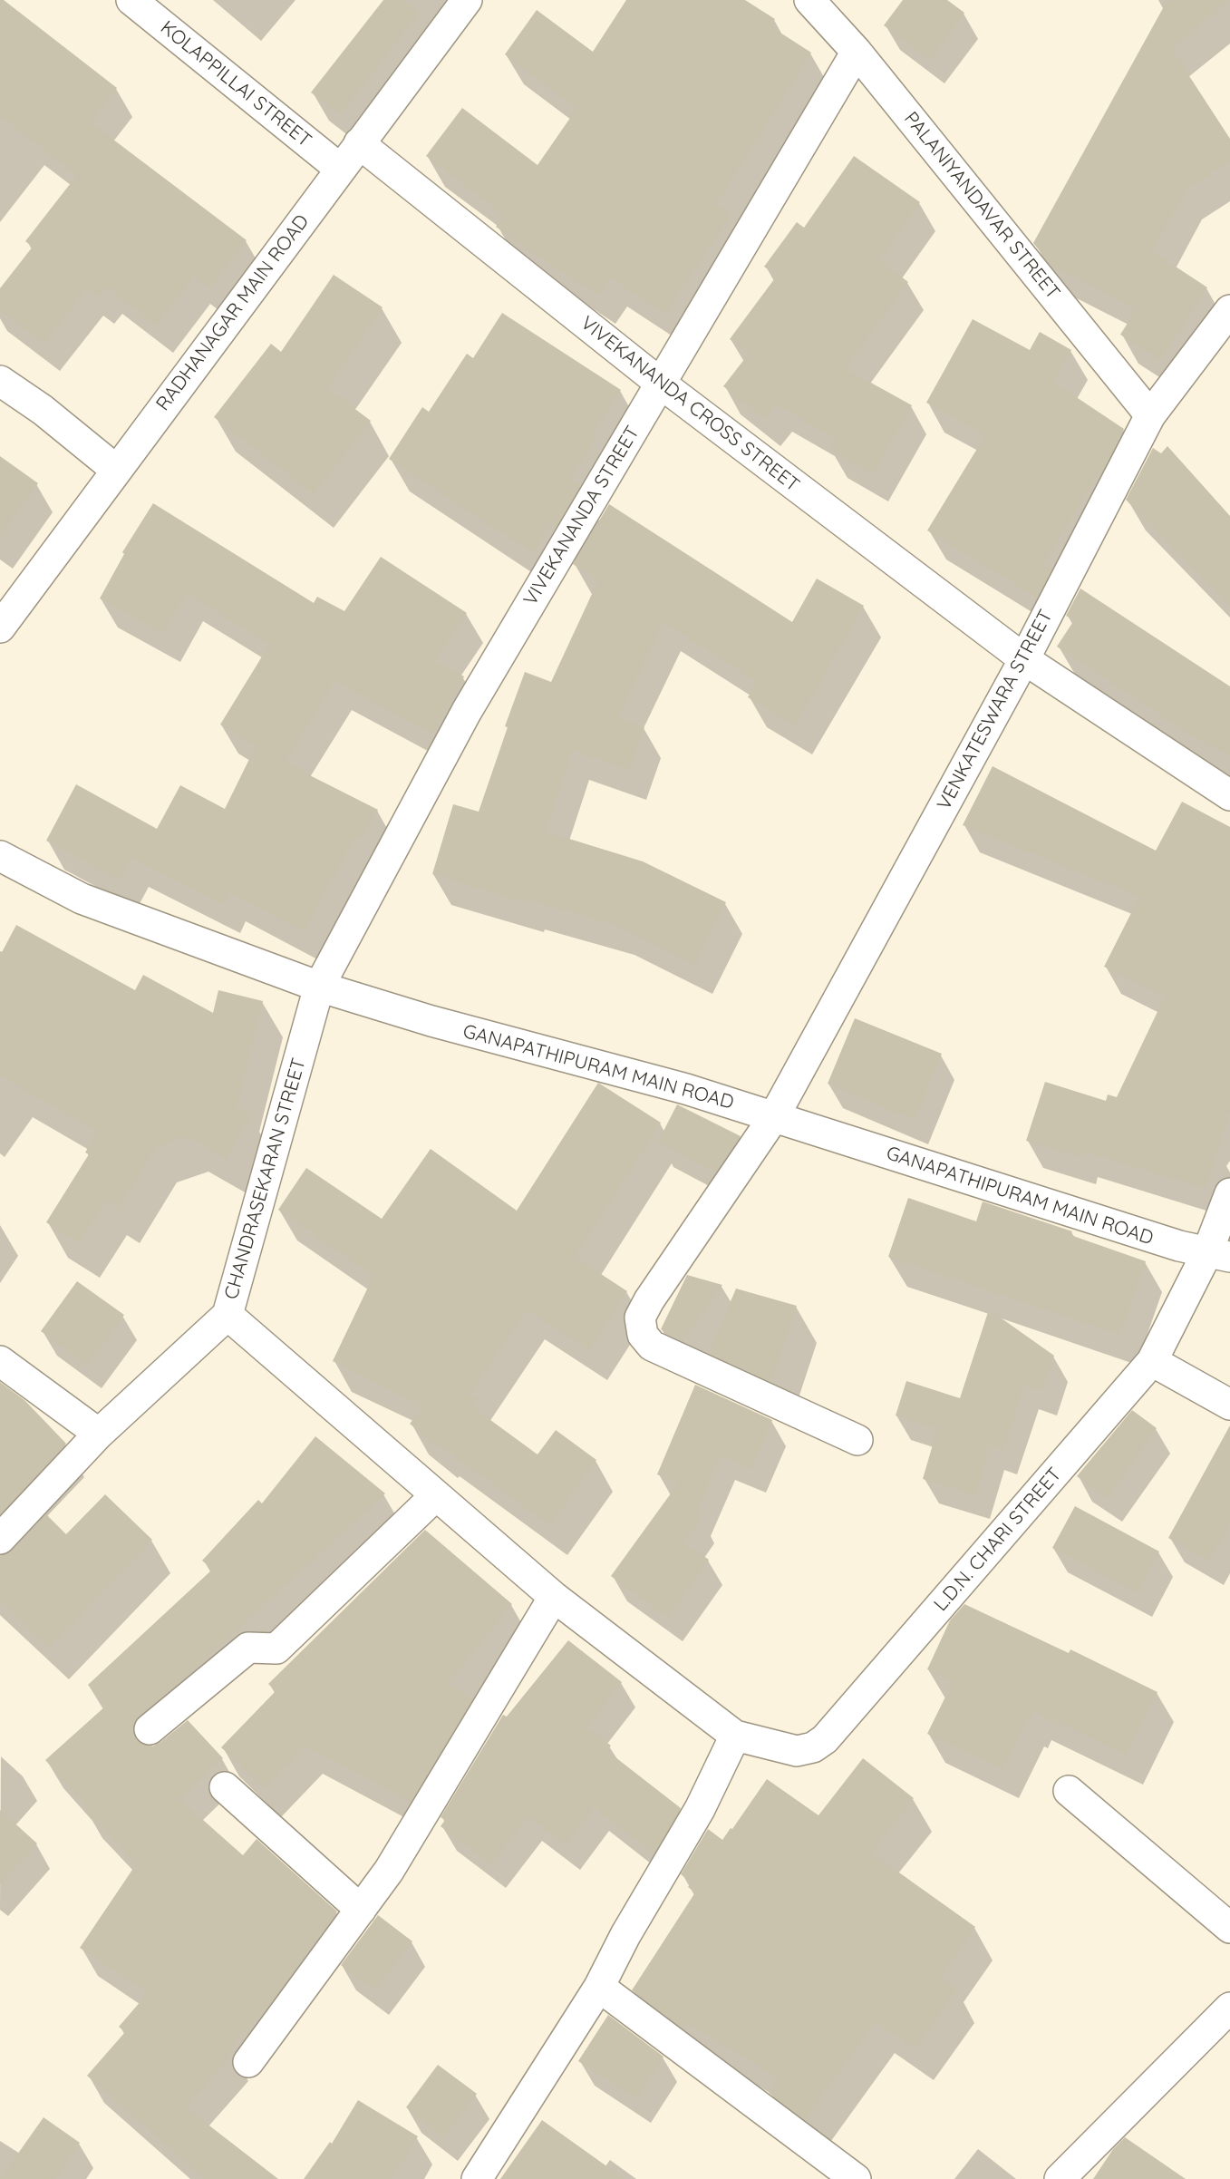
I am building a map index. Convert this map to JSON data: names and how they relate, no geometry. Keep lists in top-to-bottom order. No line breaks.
{"streets":{"street":["KOLAPPILLAI STREET","PALANIYANDAVAR STREET","RADHANAGAR MAIN ROAD","VIVEKANANDA CROSS STREET","VIVEKANANDA STREET","VENKATESWARA STREET","GANAPATHIPURAM MAIN ROAD","CHANDRASEKARAN STREET","L.D.N. CHARI STREET"]},"crossings":[["KOLAPPILLAI STREET","RADHANAGAR MAIN ROAD"],["PALANIYANDAVAR STREET","VIVEKANANDA STREET"],["PALANIYANDAVAR STREET","VENKATESWARA STREET"],["RADHANAGAR MAIN ROAD","VIVEKANANDA CROSS STREET"],["VIVEKANANDA CROSS STREET","VIVEKANANDA STREET"],["VIVEKANANDA CROSS STREET","VENKATESWARA STREET"],["VIVEKANANDA STREET","GANAPATHIPURAM MAIN ROAD"],["VIVEKANANDA STREET","CHANDRASEKARAN STREET"],["VENKATESWARA STREET","GANAPATHIPURAM MAIN ROAD"],["GANAPATHIPURAM MAIN ROAD","CHANDRASEKARAN STREET"],["GANAPATHIPURAM MAIN ROAD","L.D.N. CHARI STREET"]]}
